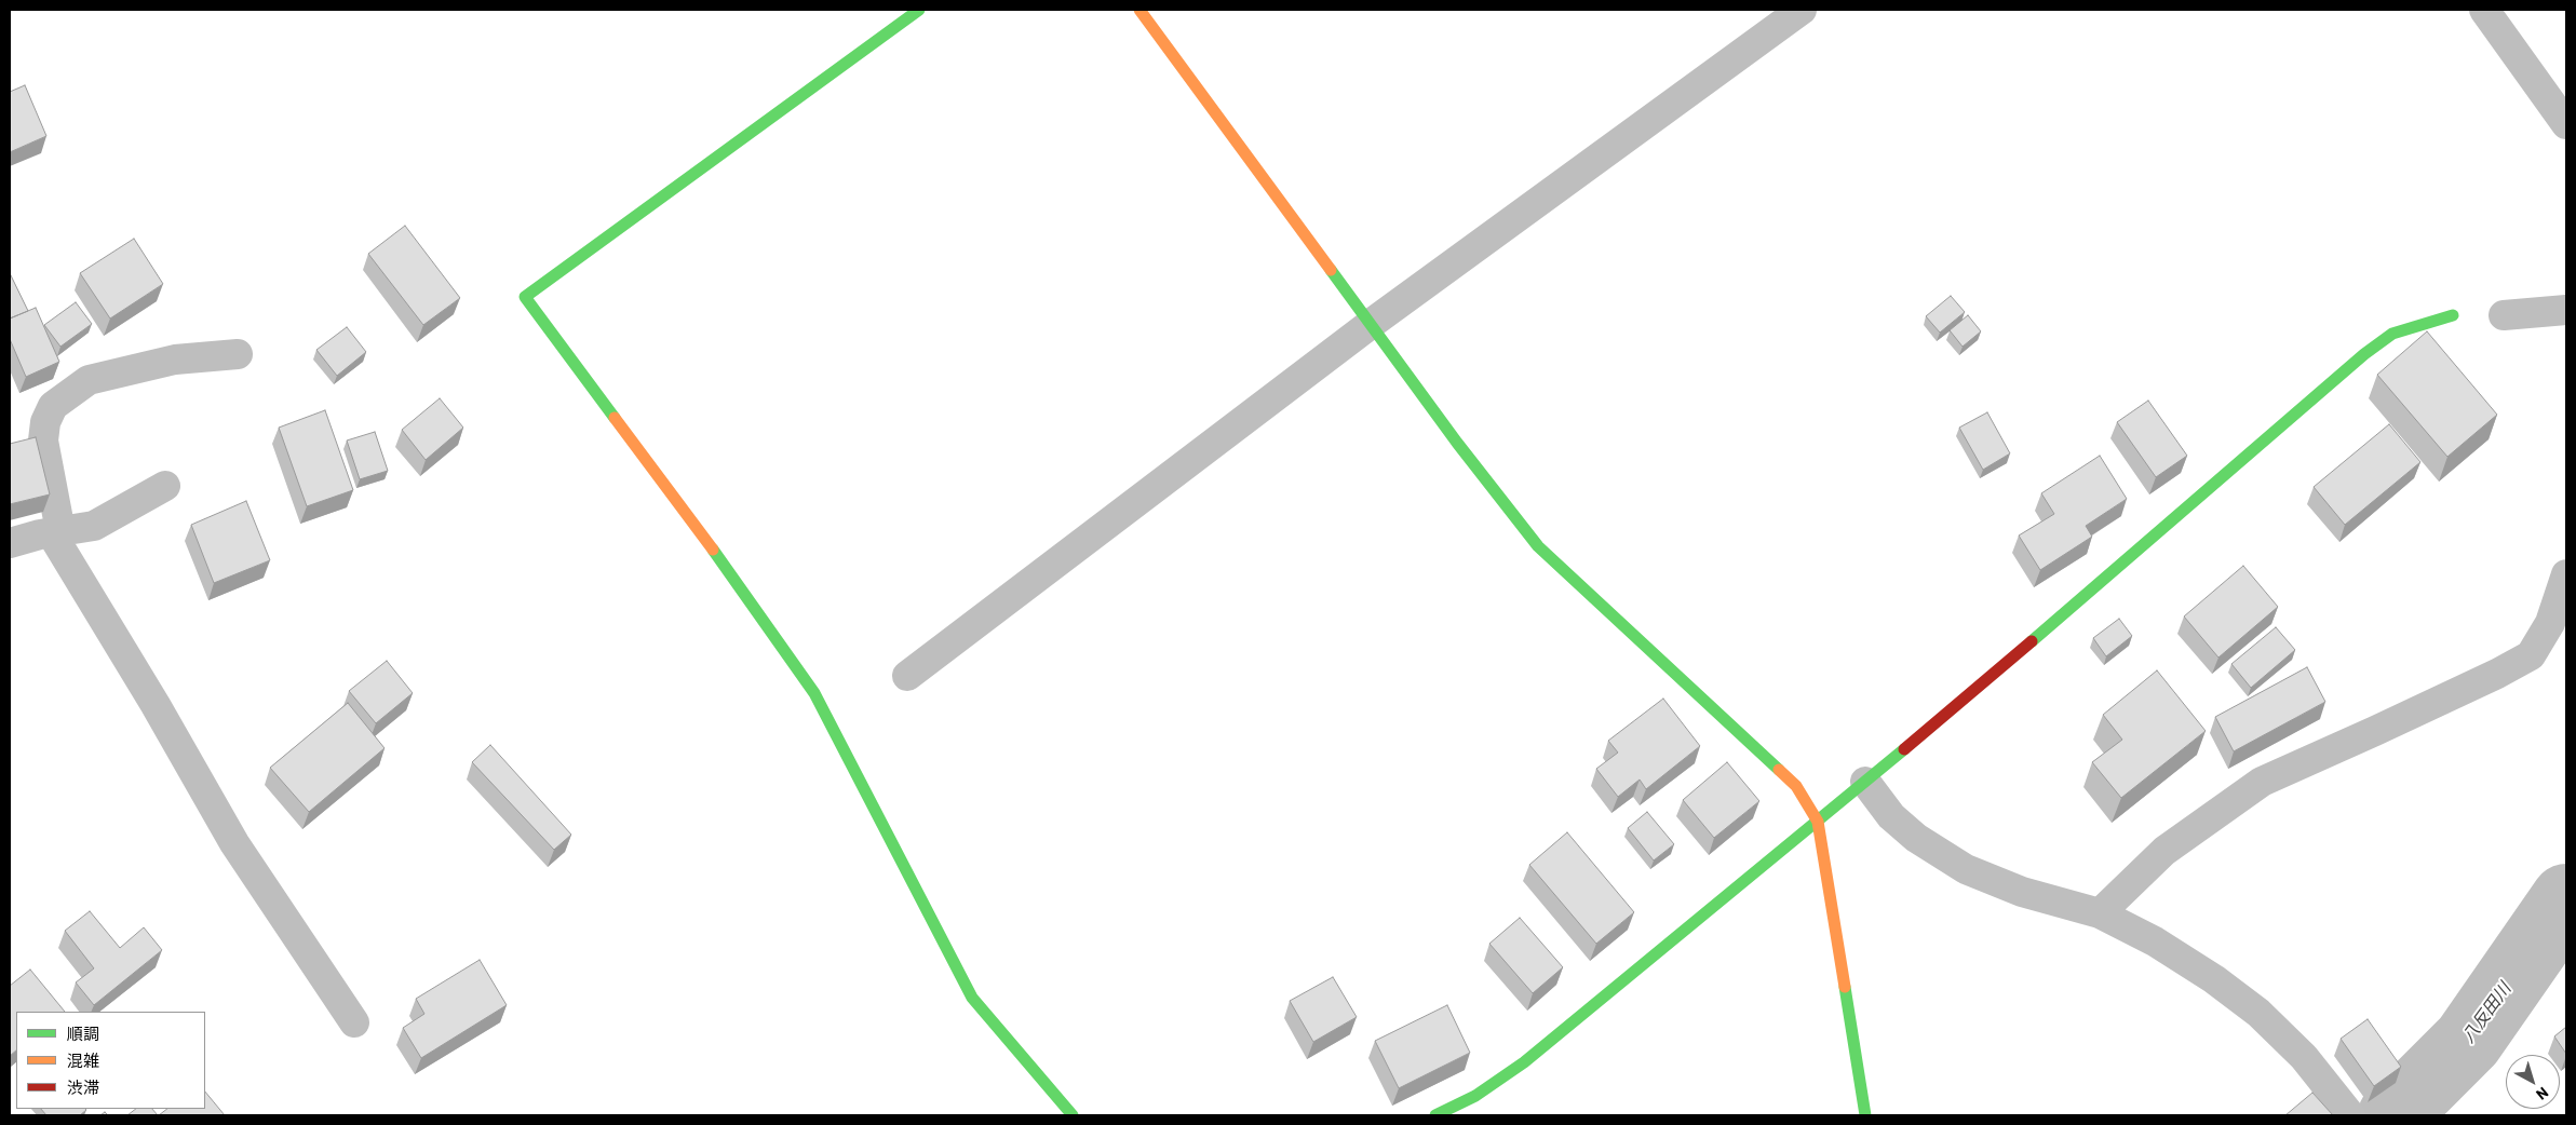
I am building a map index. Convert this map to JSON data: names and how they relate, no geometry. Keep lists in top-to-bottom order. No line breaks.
{"water":["八反田川"],"legend":["順調","混雑","渋滞"],"north":"bottom right"}
